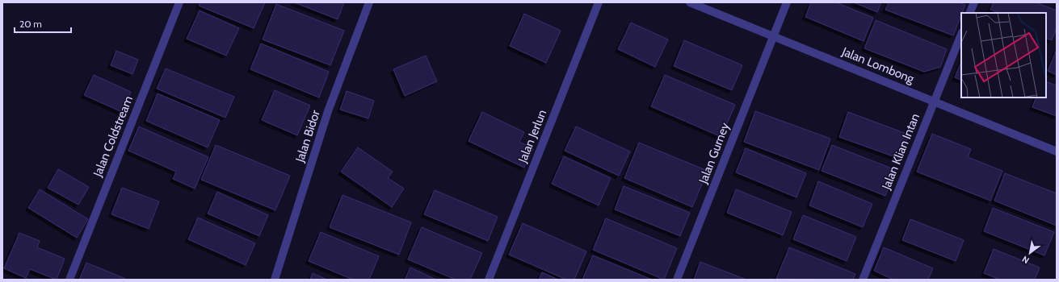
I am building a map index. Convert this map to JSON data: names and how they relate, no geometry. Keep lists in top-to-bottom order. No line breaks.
{"streets":{"street":["Jalan Lombong","Jalan Coldstream","Jalan Bidor","Jalan Jerlun","Jalan Klian Intan","Jalan Gurney"]},"crossings":[["Jalan Lombong","Jalan Klian Intan"],["Jalan Lombong","Jalan Gurney"]],"scale_bar":"20 m","north":"bottom left"}
